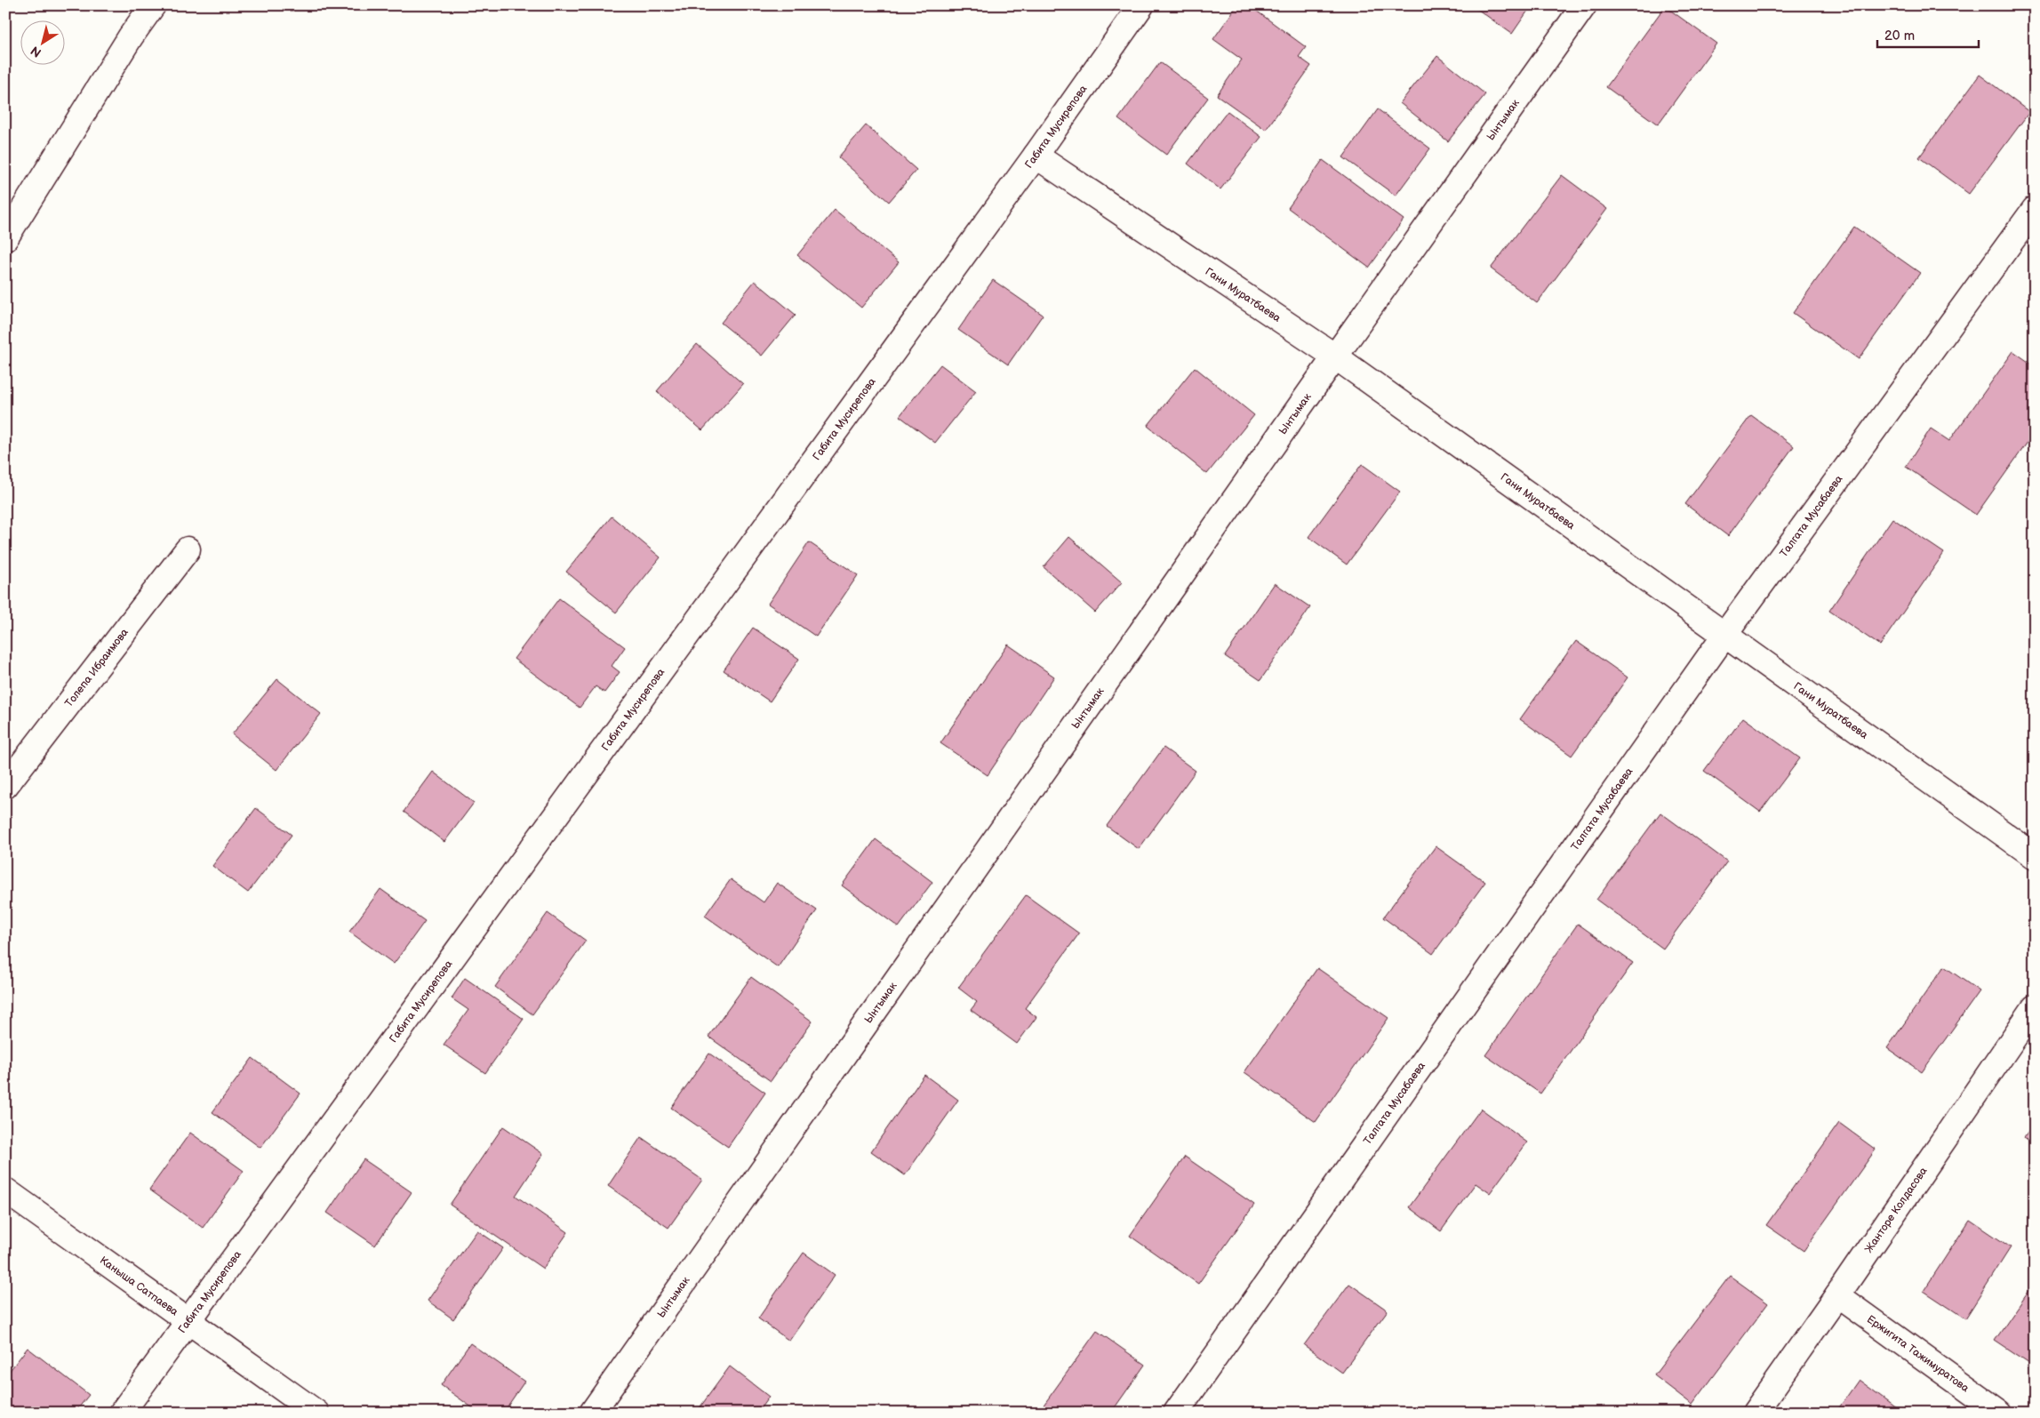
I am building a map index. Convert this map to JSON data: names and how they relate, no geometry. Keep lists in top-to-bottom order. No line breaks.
{"streets":{"street":["Ынтымак","Габита Мусирепова","Гани Муратбаева","Талгата Мусабаева","Толепа Ибраимова","Жанторе Колдасова","Каныша Сатпаева","Ержигита Тажимуратова"]},"crossings":[["Ынтымак","Гани Муратбаева"],["Габита Мусирепова","Гани Муратбаева"],["Габита Мусирепова","Каныша Сатпаева"],["Гани Муратбаева","Талгата Мусабаева"],["Жанторе Колдасова","Ержигита Тажимуратова"]],"scale_bar":"20 m","north":"bottom left"}
